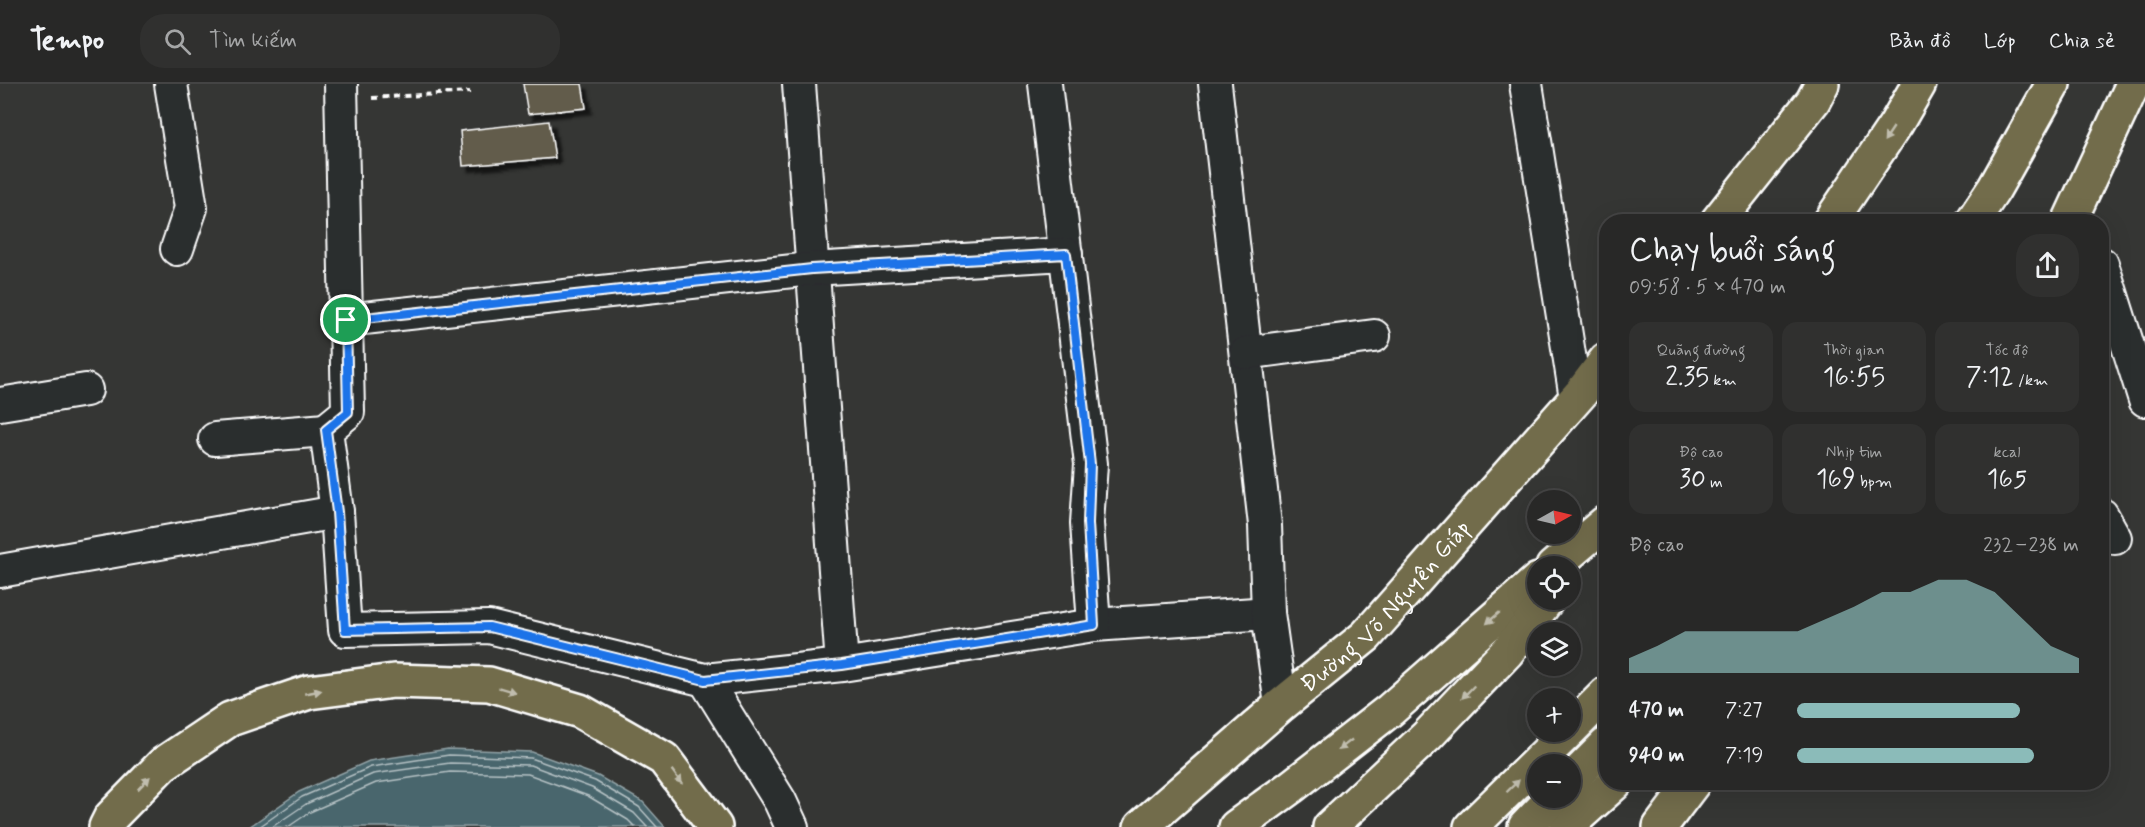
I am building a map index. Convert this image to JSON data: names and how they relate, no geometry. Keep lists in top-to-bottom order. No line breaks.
{"streets":{"main road":["Đường Võ Nguyên Giáp"]},"north":"right","page":{"header":"Tempo","search":"Tìm kiếm","nav":["Bản đồ","Lớp","Chia sẻ"],"heading":["Chạy buổi sáng","09:58 · 5 × 470 m"],"stats":[["Quãng đường","2.35 km"],["Thời gian","16:55"],["Tốc độ","7:12 /km"],["Độ cao","30 m"],["Nhịp tim","169 bpm"],["kcal","165"]],"map_buttons":["+","−"],"chart":["Độ cao","232–238 m"],"list":[{"name":"470 m","note":"7:27"},{"name":"940 m","note":"7:19"}]}}
